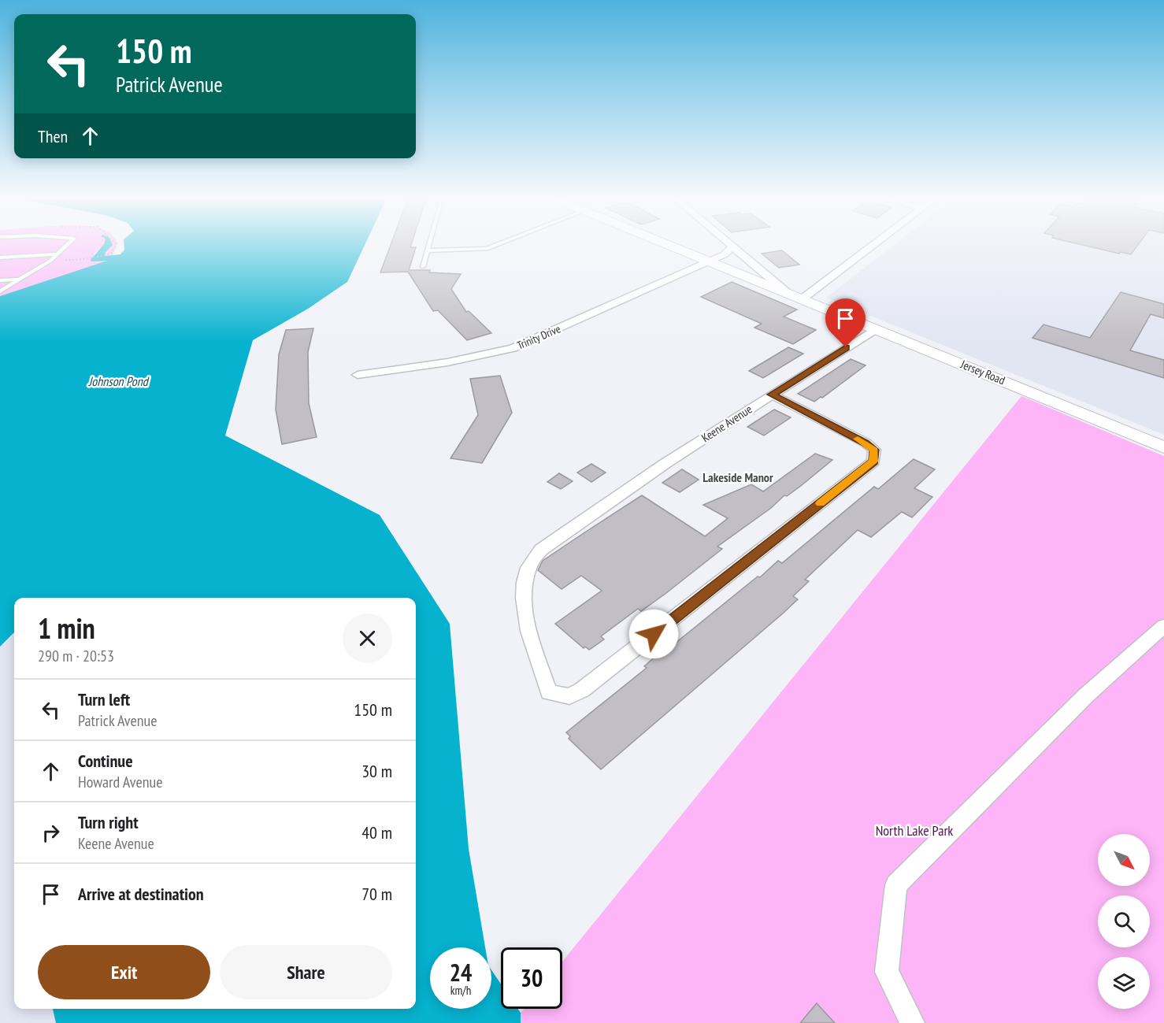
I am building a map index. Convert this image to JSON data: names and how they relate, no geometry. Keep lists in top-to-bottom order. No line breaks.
{"streets":{"street":["Trinity Drive","Jersey Road","Keene Avenue"]},"crossings":[["Trinity Drive","Jersey Road"],["Jersey Road","Keene Avenue"]],"districts":["Lakeside Manor"],"water":["Johnson Pond"],"parks":["North Lake Park"],"north":"bottom right","page":{"turn":["150 m","Patrick Avenue"],"then":"Then","heading":["1 min","290 m · 20:53"],"list":[{"name":"Turn left","note":"Patrick Avenue","value":"150 m"},{"name":"Continue","note":"Howard Avenue","value":"30 m"},{"name":"Turn right","note":"Keene Avenue","value":"40 m"},{"name":"Arrive at destination","value":"70 m"}],"buttons":["Exit","Share"],"speed":"24 km/h","limit":"30"}}
